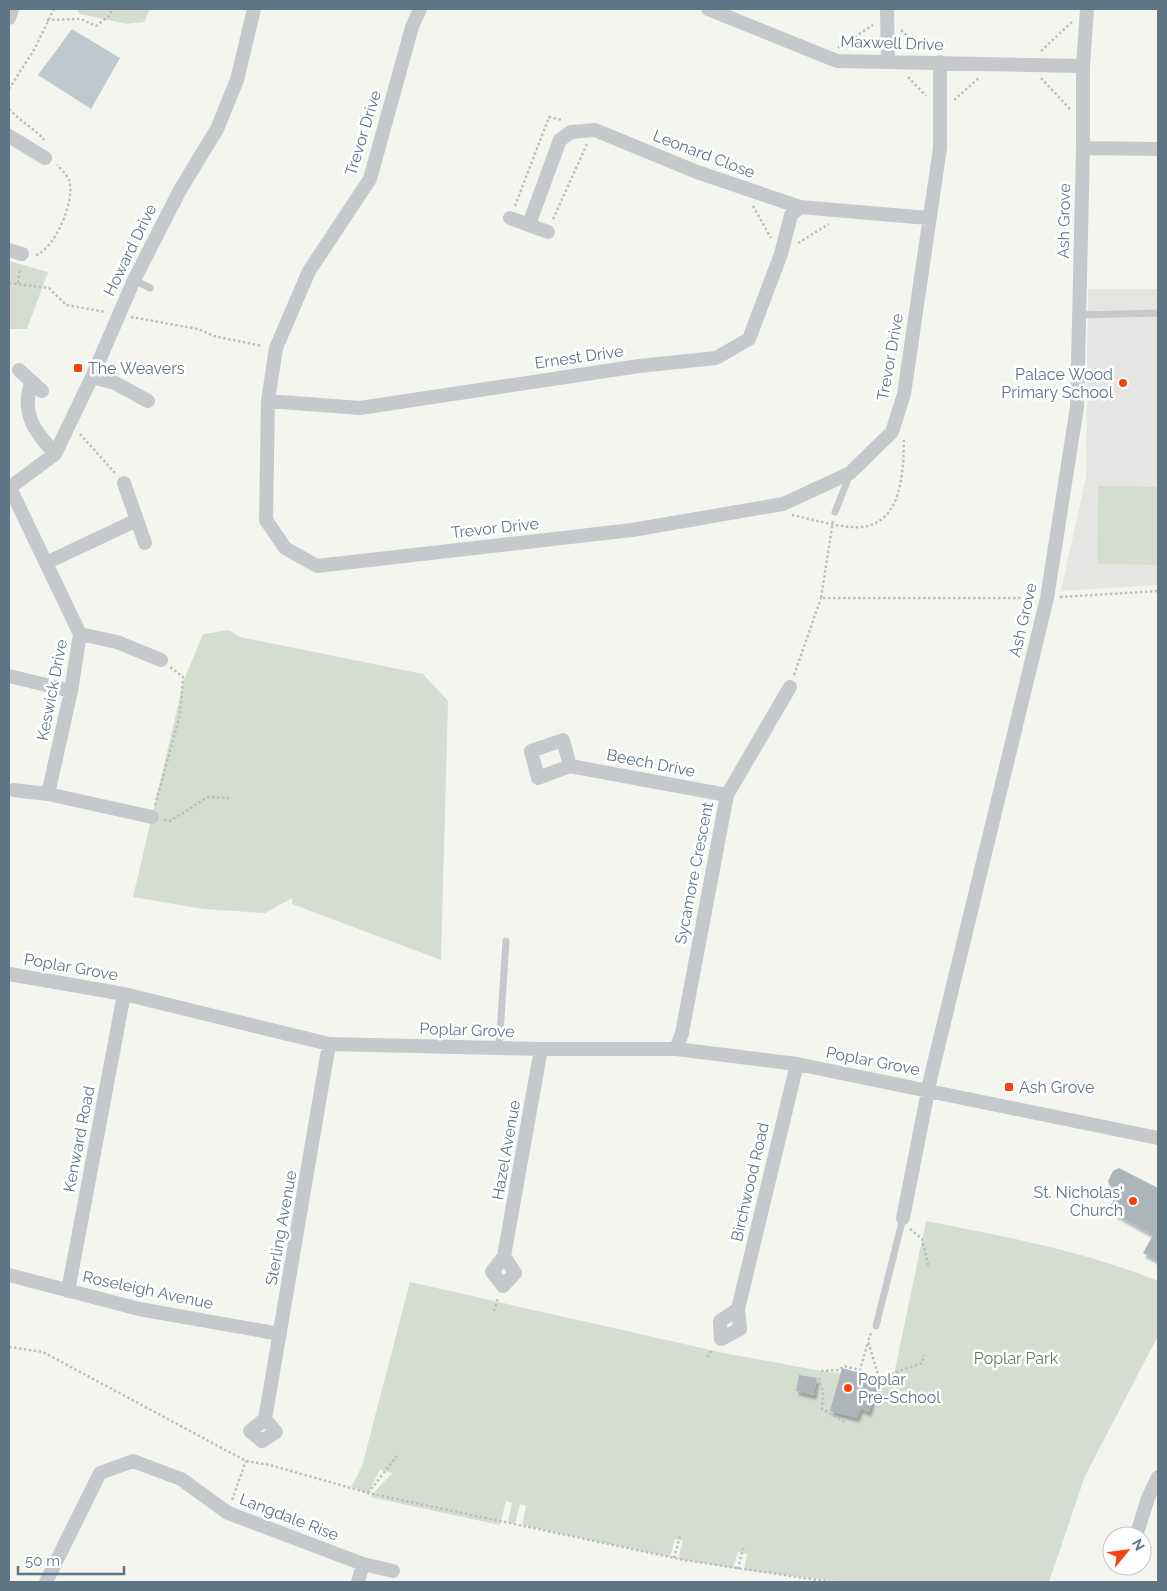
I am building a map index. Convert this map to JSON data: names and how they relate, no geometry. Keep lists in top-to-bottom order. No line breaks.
{"streets":{"street":["Maxwell Drive","Trevor Drive","Leonard Close","Ash Grove","Howard Drive","Ernest Drive","Keswick Drive","Beech Drive","Sycamore Crescent","Poplar Grove","Kenward Road","Hazel Avenue","Birchwood Road","Sterling Avenue","Roseleigh Avenue","Langdale Rise"]},"crossings":[["Maxwell Drive","Trevor Drive"],["Maxwell Drive","Ash Grove"],["Trevor Drive","Leonard Close"],["Trevor Drive","Ernest Drive"],["Leonard Close","Ernest Drive"],["Ash Grove","Poplar Grove"],["Howard Drive","Keswick Drive"],["Beech Drive","Sycamore Crescent"],["Sycamore Crescent","Poplar Grove"],["Poplar Grove","Kenward Road"],["Poplar Grove","Hazel Avenue"],["Poplar Grove","Birchwood Road"],["Poplar Grove","Sterling Avenue"],["Kenward Road","Roseleigh Avenue"],["Sterling Avenue","Roseleigh Avenue"]],"parks":["Poplar Park"],"places":{"transit":["The Weavers","Ash Grove"],"other":["Palace Wood Primary School","St. Nicholas' Church","Poplar Pre-School"]},"scale_bar":"50 m","north":"top right"}
